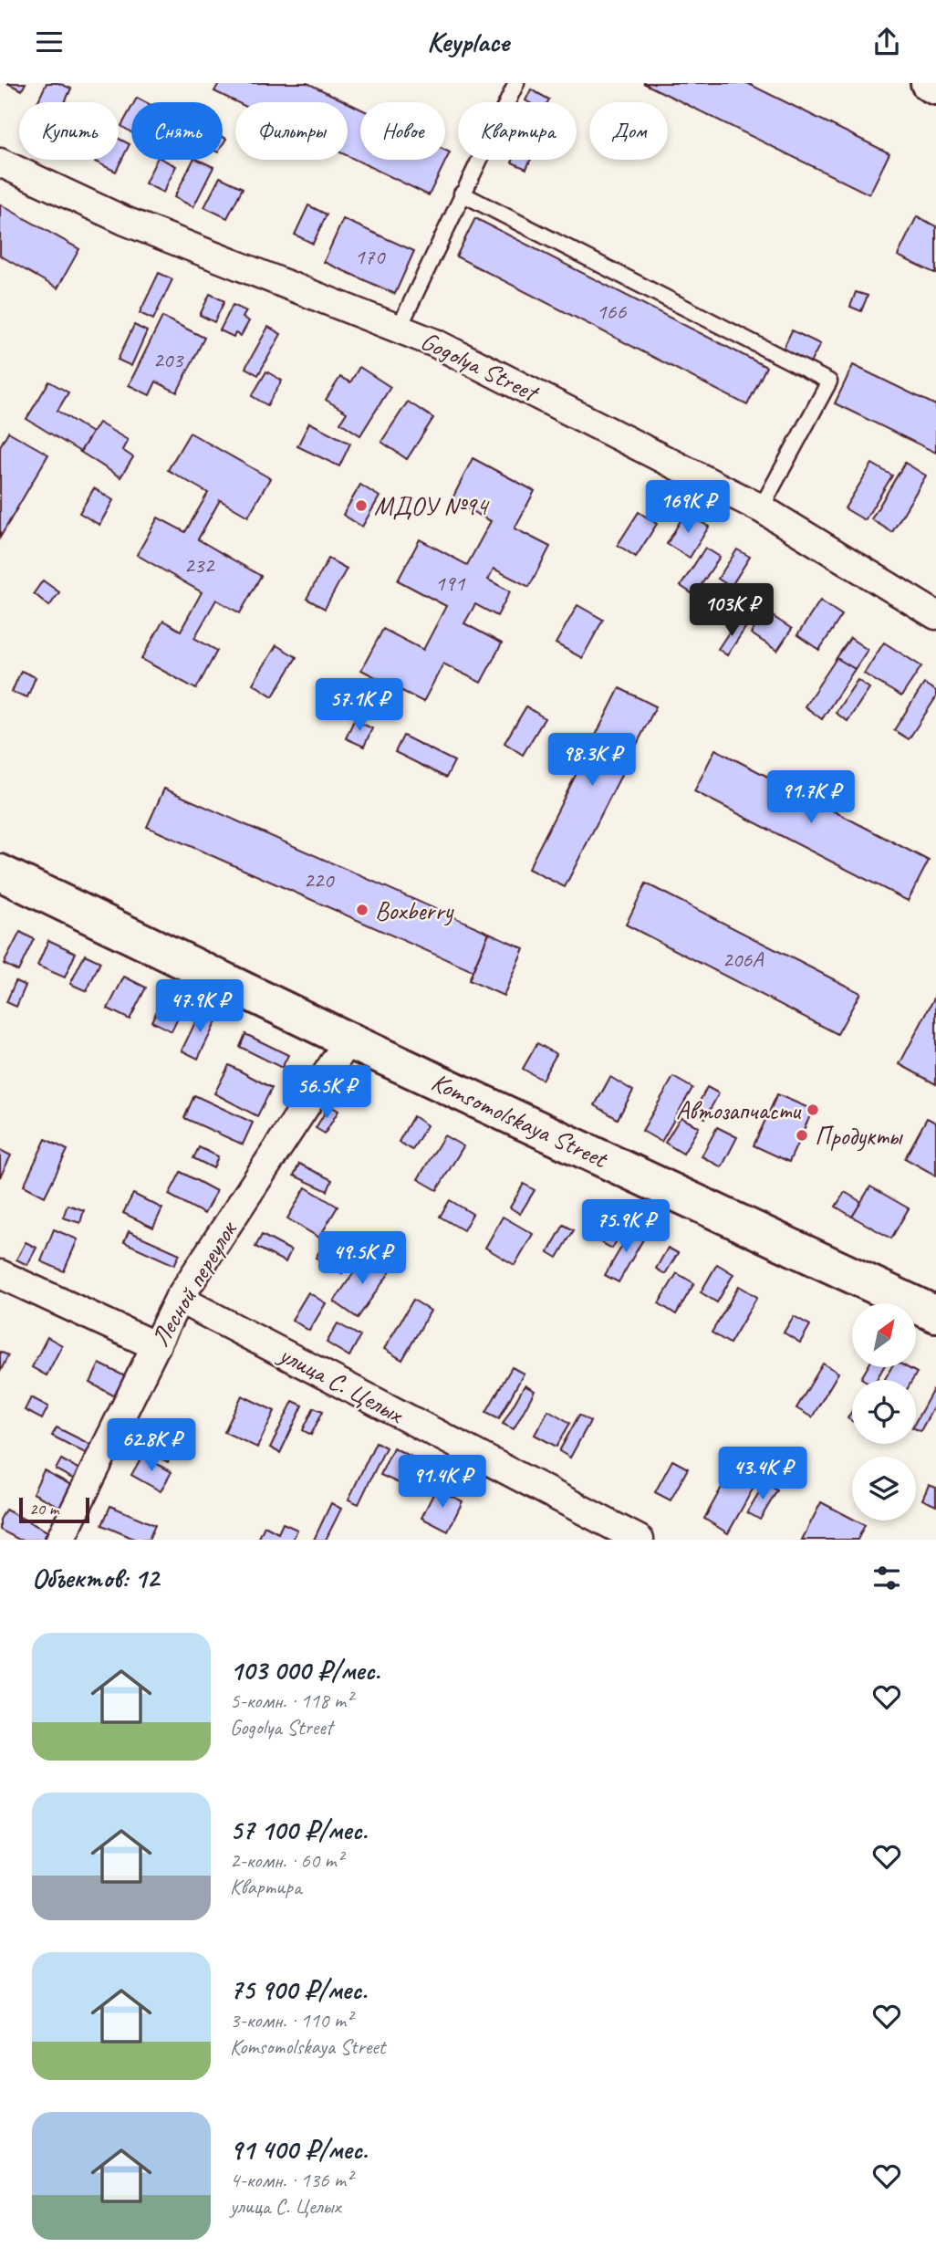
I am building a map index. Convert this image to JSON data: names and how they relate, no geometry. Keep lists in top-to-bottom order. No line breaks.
{"streets":{"street":["Gogolya Street","Komsomolskaya Street","Лесной переулок","улица С. Целых"]},"crossings":[["Komsomolskaya Street","Лесной переулок"],["Лесной переулок","улица С. Целых"]],"places":["МДОУ №94","Boxberry","Автозапчасти","Продукты"],"house_numbers":["170","166","203","232","191","220","206А"],"scale_bar":"20 m","north":"top right","page":{"header":"Keyplace","chip":["Купить","Снять","Фильтры","Новое","Квартира","Дом"],"price":["169K ₽","103K ₽","57.1K ₽","98.3K ₽","91.7K ₽","47.9K ₽","56.5K ₽","75.9K ₽","49.5K ₽","62.8K ₽","43.4K ₽","91.4K ₽"],"scale":"20 m","heading":"Объектов: 12","list":[{"name":"103 000 ₽/мес.","note":"5-комн. · 118 m² · Gogolya Street"},{"name":"57 100 ₽/мес.","note":"2-комн. · 60 m² · Квартира"},{"name":"75 900 ₽/мес.","note":"3-комн. · 110 m² · Komsomolskaya Street"},{"name":"91 400 ₽/мес.","note":"4-комн. · 136 m² · улица С. Целых"}]}}
